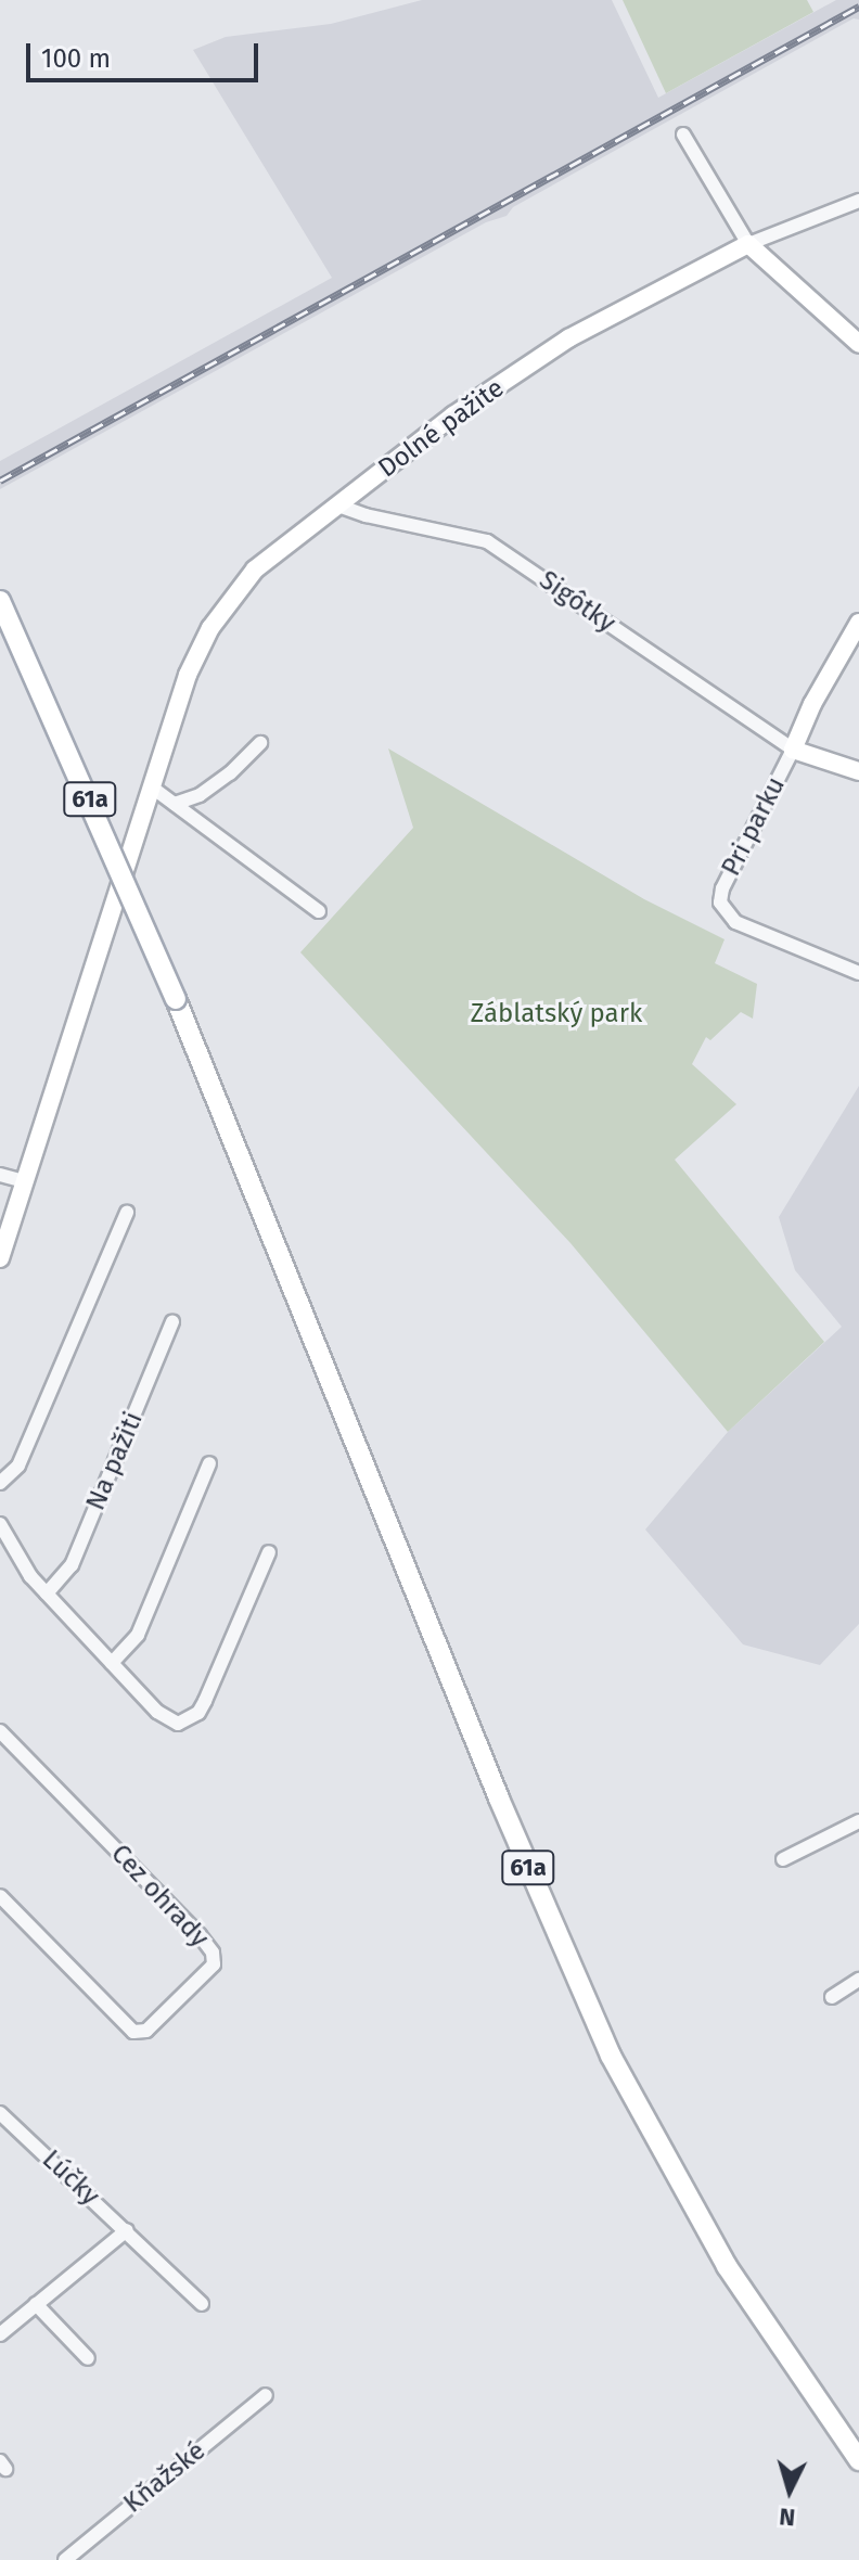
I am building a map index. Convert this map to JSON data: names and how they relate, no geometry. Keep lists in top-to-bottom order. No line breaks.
{"streets":{"main road":["61a"],"street":["Dolné pažite","Sigôtky","Pri parku","Na pažiti","Cez ohrady","Lúčky","Kňažské"]},"crossings":[["Dolné pažite","Sigôtky"],["Sigôtky","Pri parku"]],"parks":["Záblatský park"],"scale_bar":"100 m","north":"bottom"}
